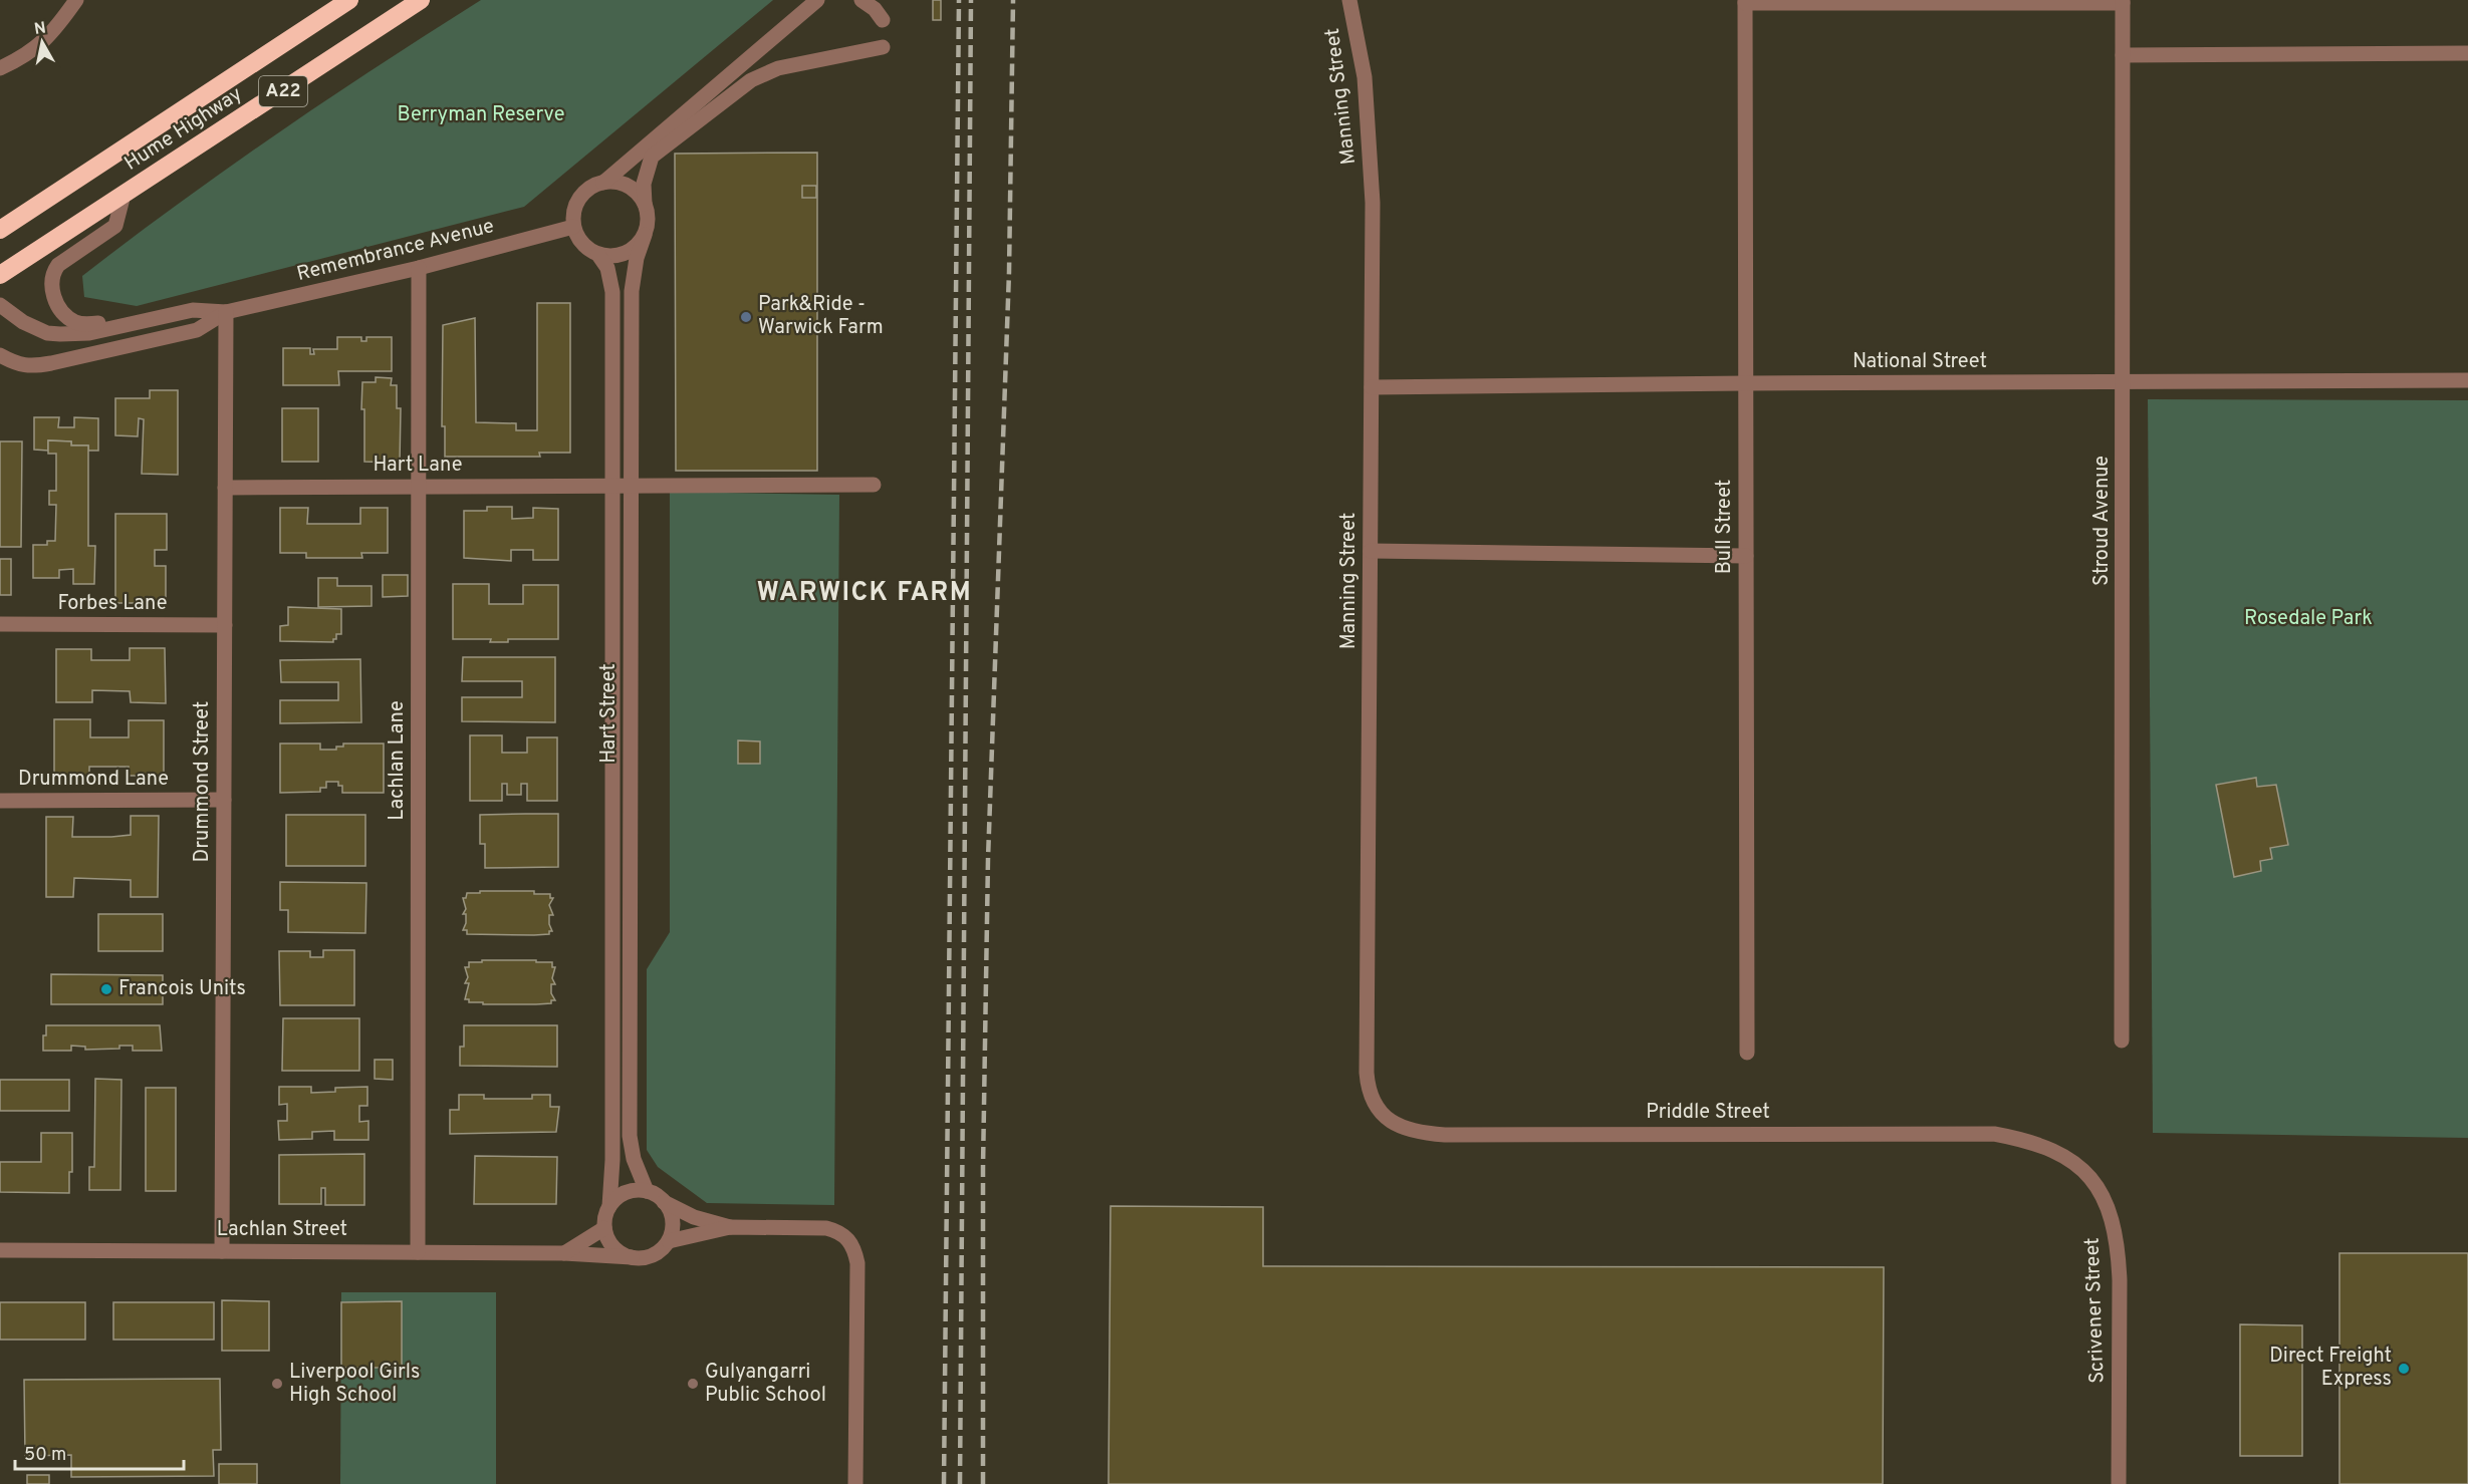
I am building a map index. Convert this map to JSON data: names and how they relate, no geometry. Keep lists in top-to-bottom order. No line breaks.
{"streets":{"highway":["A22","Hume Highway"],"street":["Manning Street","Remembrance Avenue","National Street","Hart Lane","Stroud Avenue","Bull Street","Forbes Lane","Hart Street","Lachlan Lane","Drummond Lane","Drummond Street","Priddle Street","Lachlan Street","Scrivener Street"]},"crossings":[["Manning Street","National Street"],["Manning Street","Priddle Street"],["Hume Highway","Remembrance Avenue"],["Remembrance Avenue","Hart Street"],["Remembrance Avenue","Lachlan Lane"],["Remembrance Avenue","Drummond Street"],["National Street","Stroud Avenue"],["National Street","Bull Street"],["Hart Lane","Hart Street"],["Hart Lane","Lachlan Lane"],["Hart Lane","Drummond Street"],["Forbes Lane","Drummond Street"],["Lachlan Lane","Lachlan Street"],["Drummond Lane","Drummond Street"],["Drummond Street","Lachlan Street"],["Priddle Street","Scrivener Street"]],"districts":["WARWICK FARM"],"parks":["Berryman Reserve","Rosedale Park"],"places":["Park&Ride - Warwick Farm","Francois Units","Direct Freight Express","Liverpool Girls High School","Gulyangarri Public School"],"scale_bar":"50 m","north":"top"}
